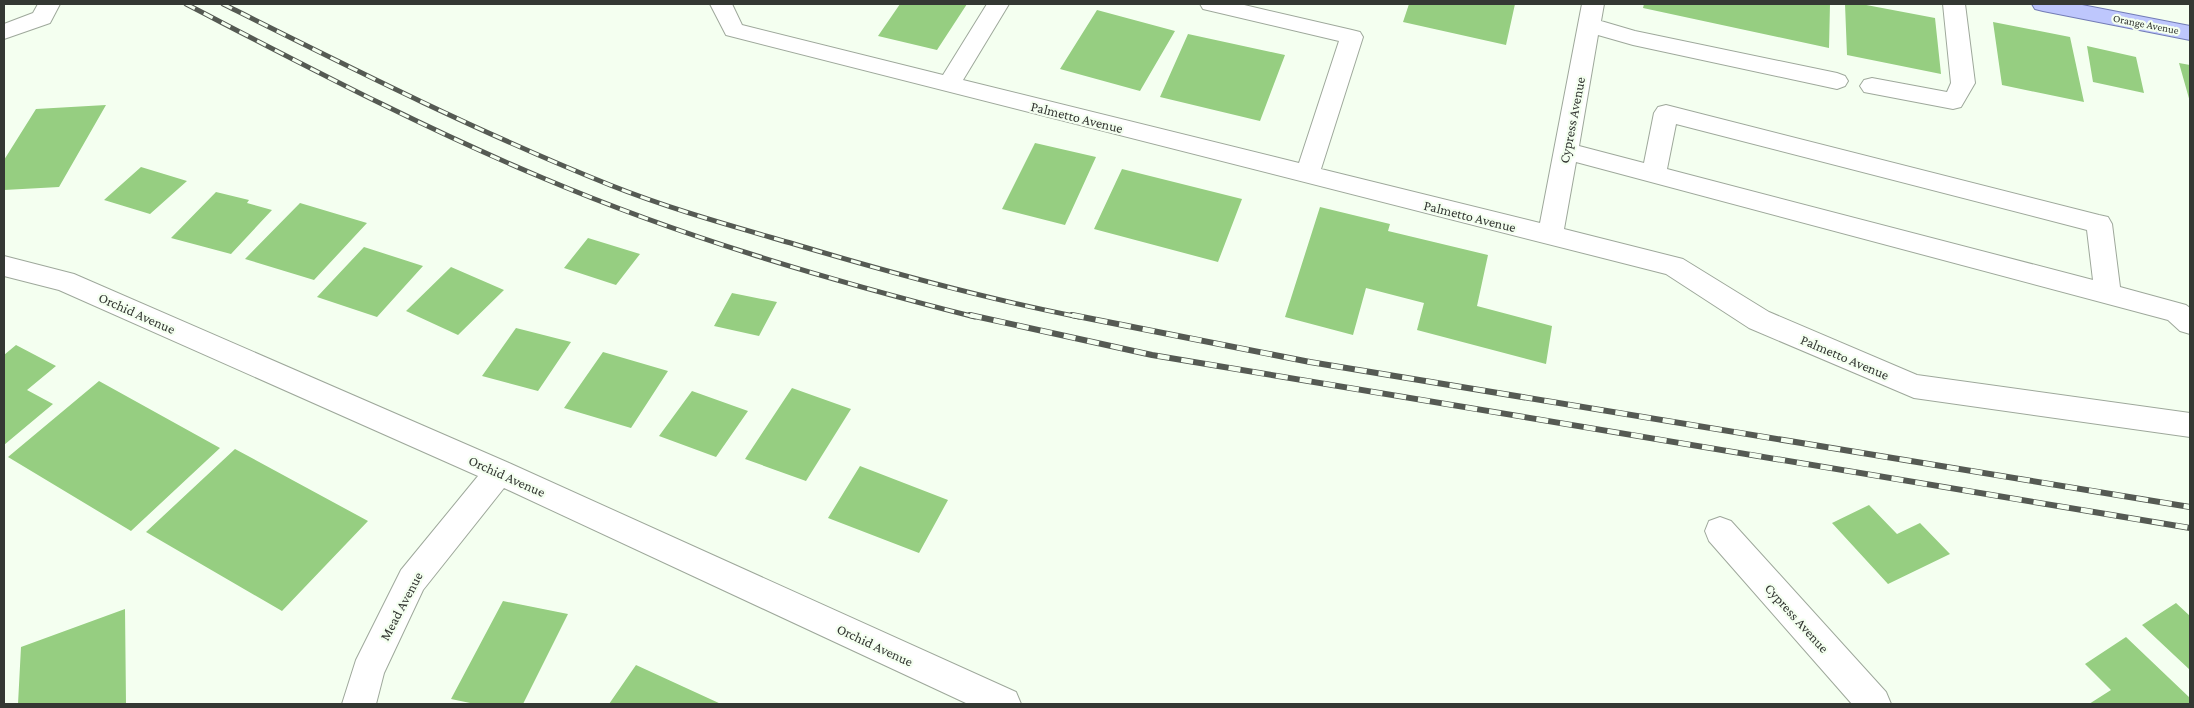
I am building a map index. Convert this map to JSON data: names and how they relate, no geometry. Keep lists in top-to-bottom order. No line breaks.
{"streets":{"main road":["Orange Avenue"],"street":["Palmetto Avenue","Cypress Avenue","Orchid Avenue","Mead Avenue"]},"crossings":[["Palmetto Avenue","Cypress Avenue"],["Orchid Avenue","Mead Avenue"]]}
